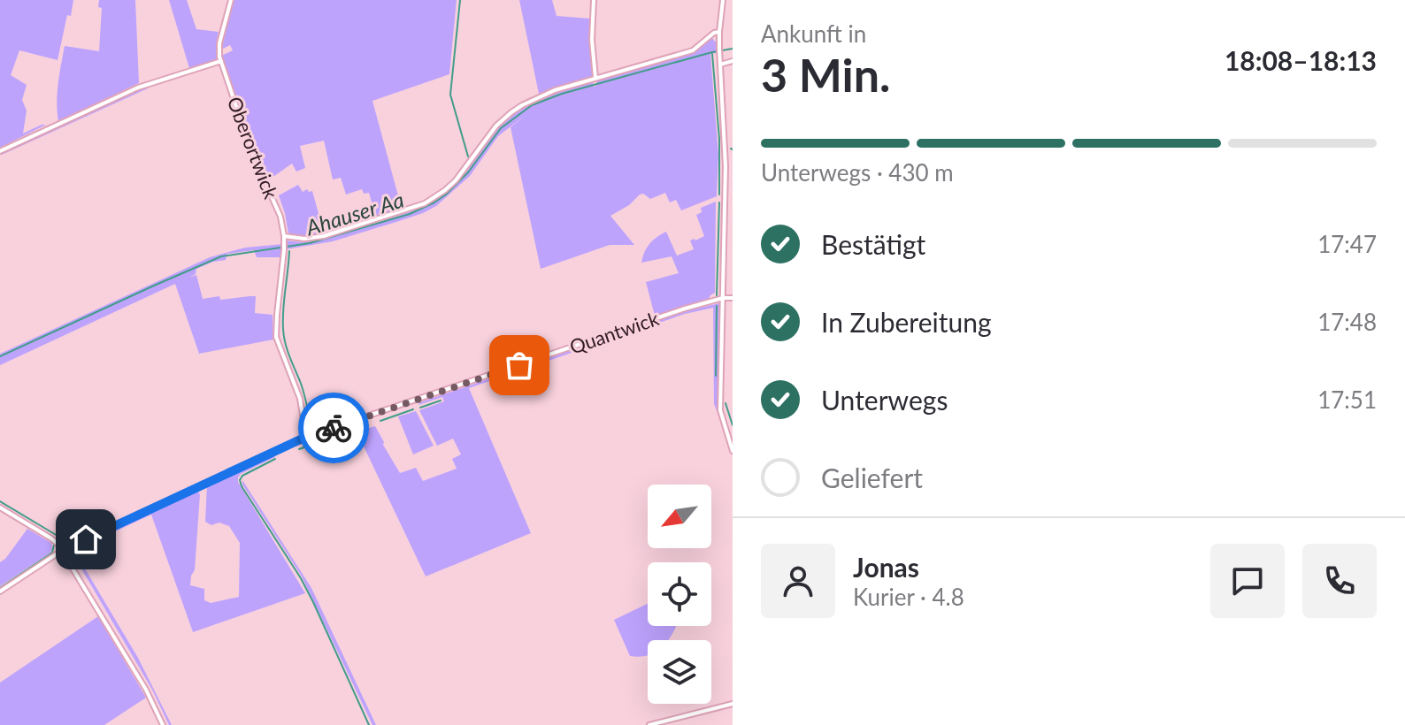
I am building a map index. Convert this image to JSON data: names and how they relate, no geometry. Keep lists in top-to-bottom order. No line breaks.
{"streets":{"street":["Oberortwick","Quantwick"]},"crossings":[["Oberortwick","Quantwick"]],"water":["Ahauser Aa"],"north":"bottom left","page":{"heading":["3 Min.","Ankunft in","18:08–18:13"],"panel":["Jonas","Kurier · 4.8"],"bar":"Unterwegs · 430 m","list":[["Bestätigt","17:47"],["In Zubereitung","17:48"],["Unterwegs","17:51"],"Geliefert"]}}
